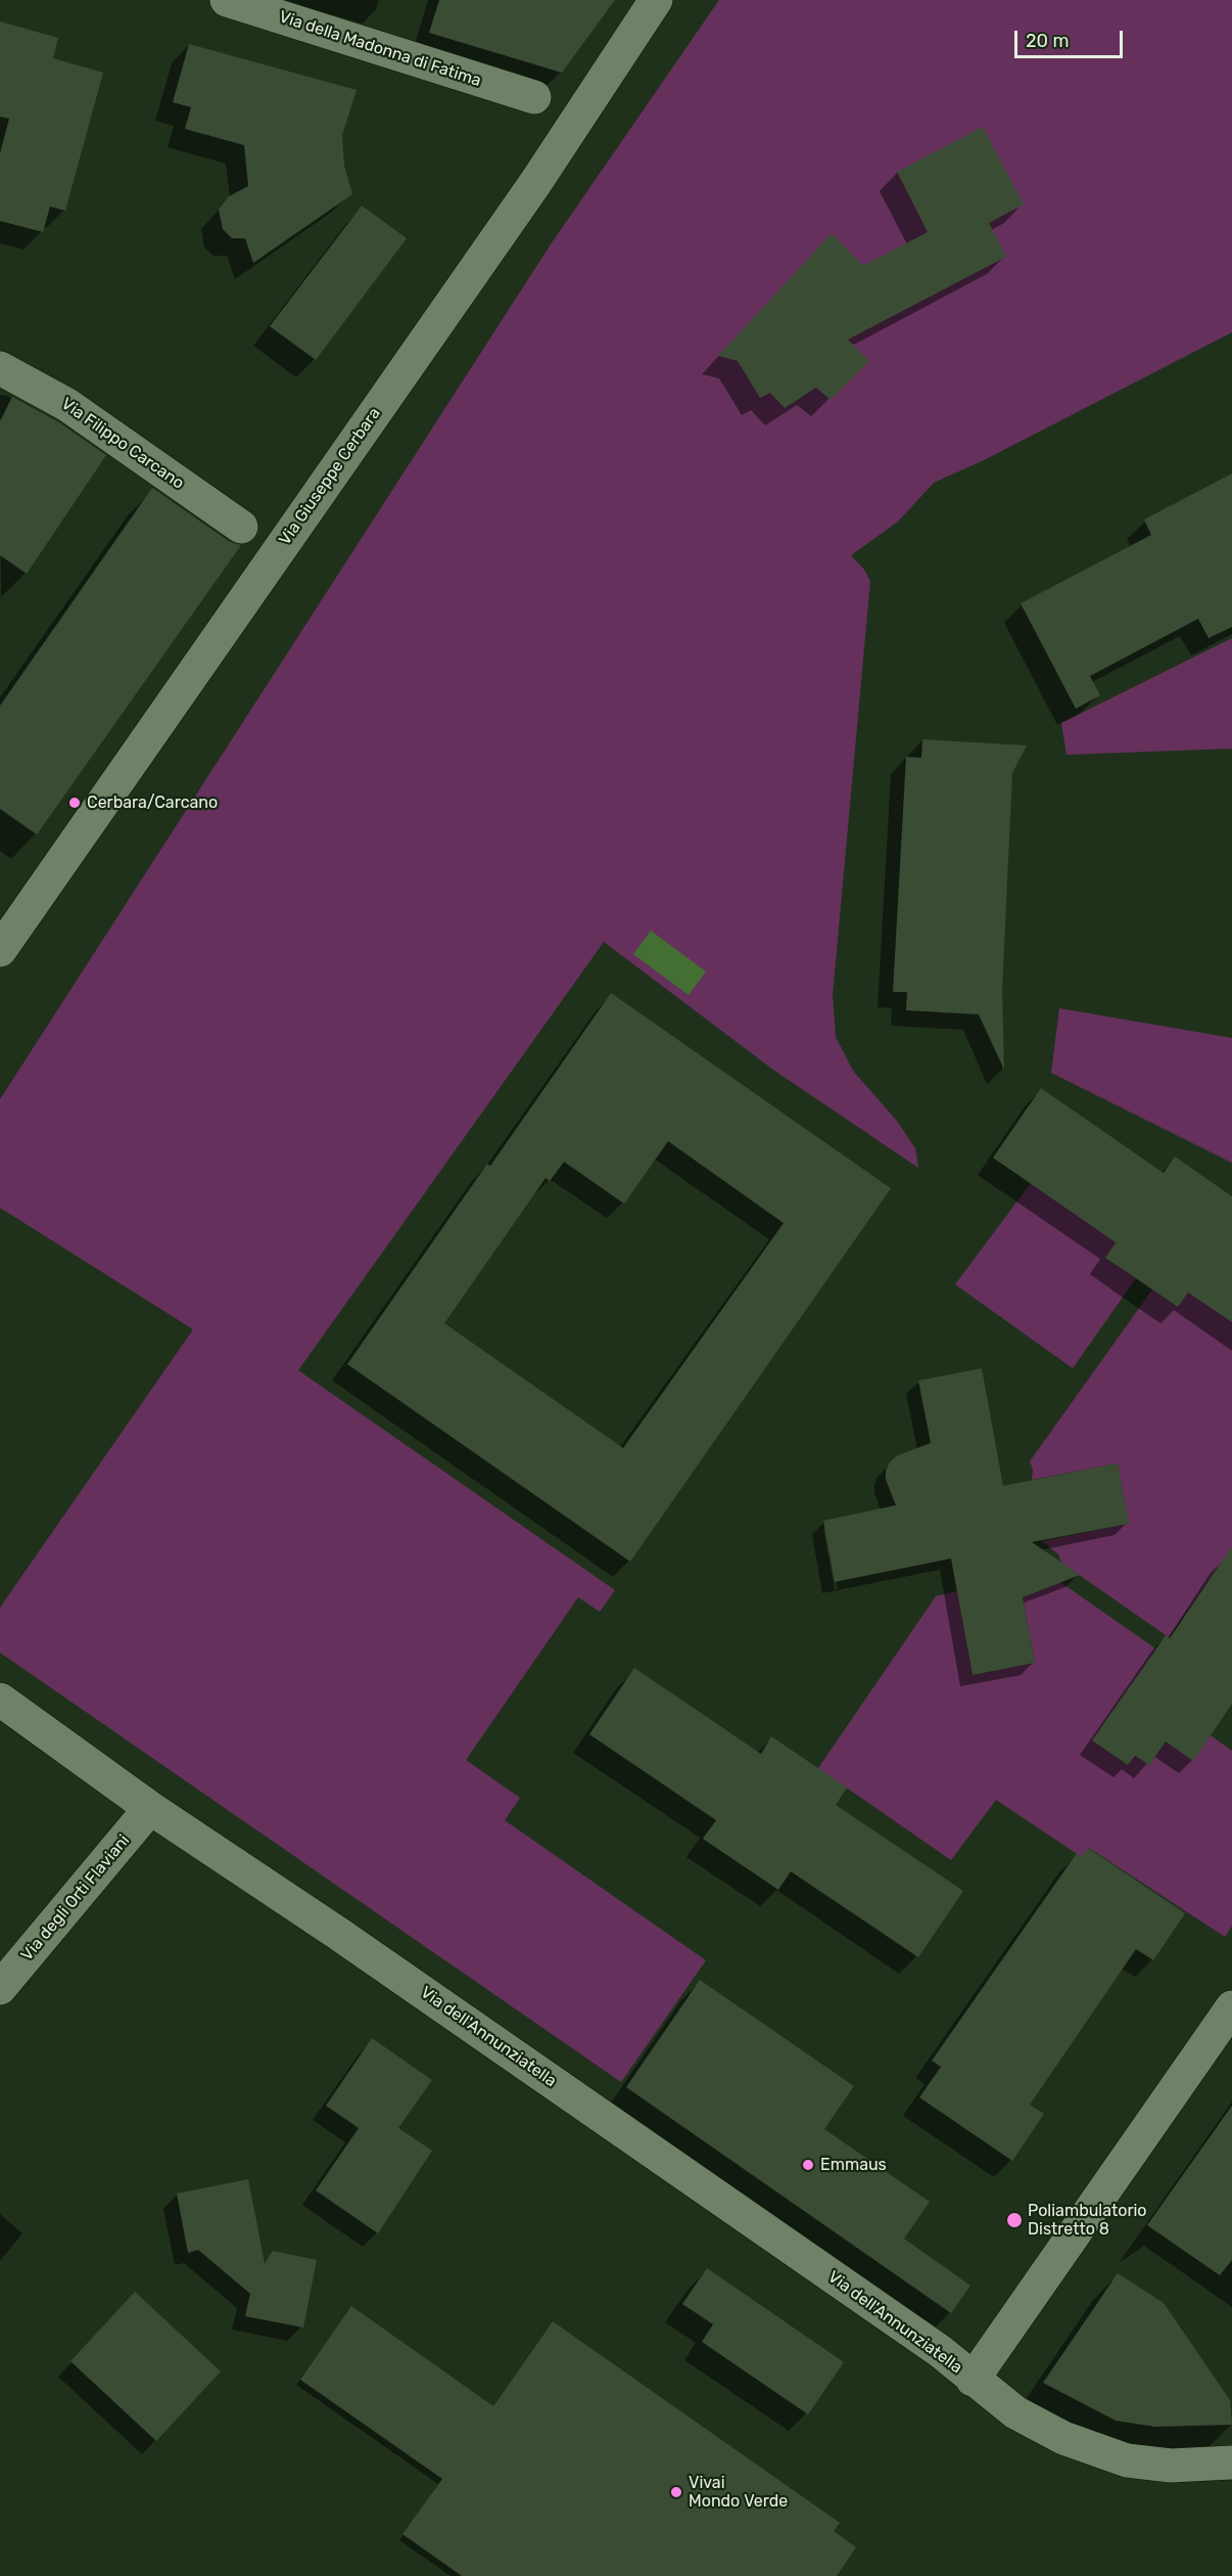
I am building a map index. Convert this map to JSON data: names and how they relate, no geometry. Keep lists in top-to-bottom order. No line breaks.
{"streets":{"street":["Via della Madonna di Fatima","Via Filippo Carcano","Via Giuseppe Cerbara","Via degli Orti Flaviani","Via dell'Annunziatella"]},"crossings":[["Via degli Orti Flaviani","Via dell'Annunziatella"]],"places":["Cerbara/Carcano","Emmaus","Poliambulatorio Distretto 8","Vivai Mondo Verde"],"scale_bar":"20 m"}
